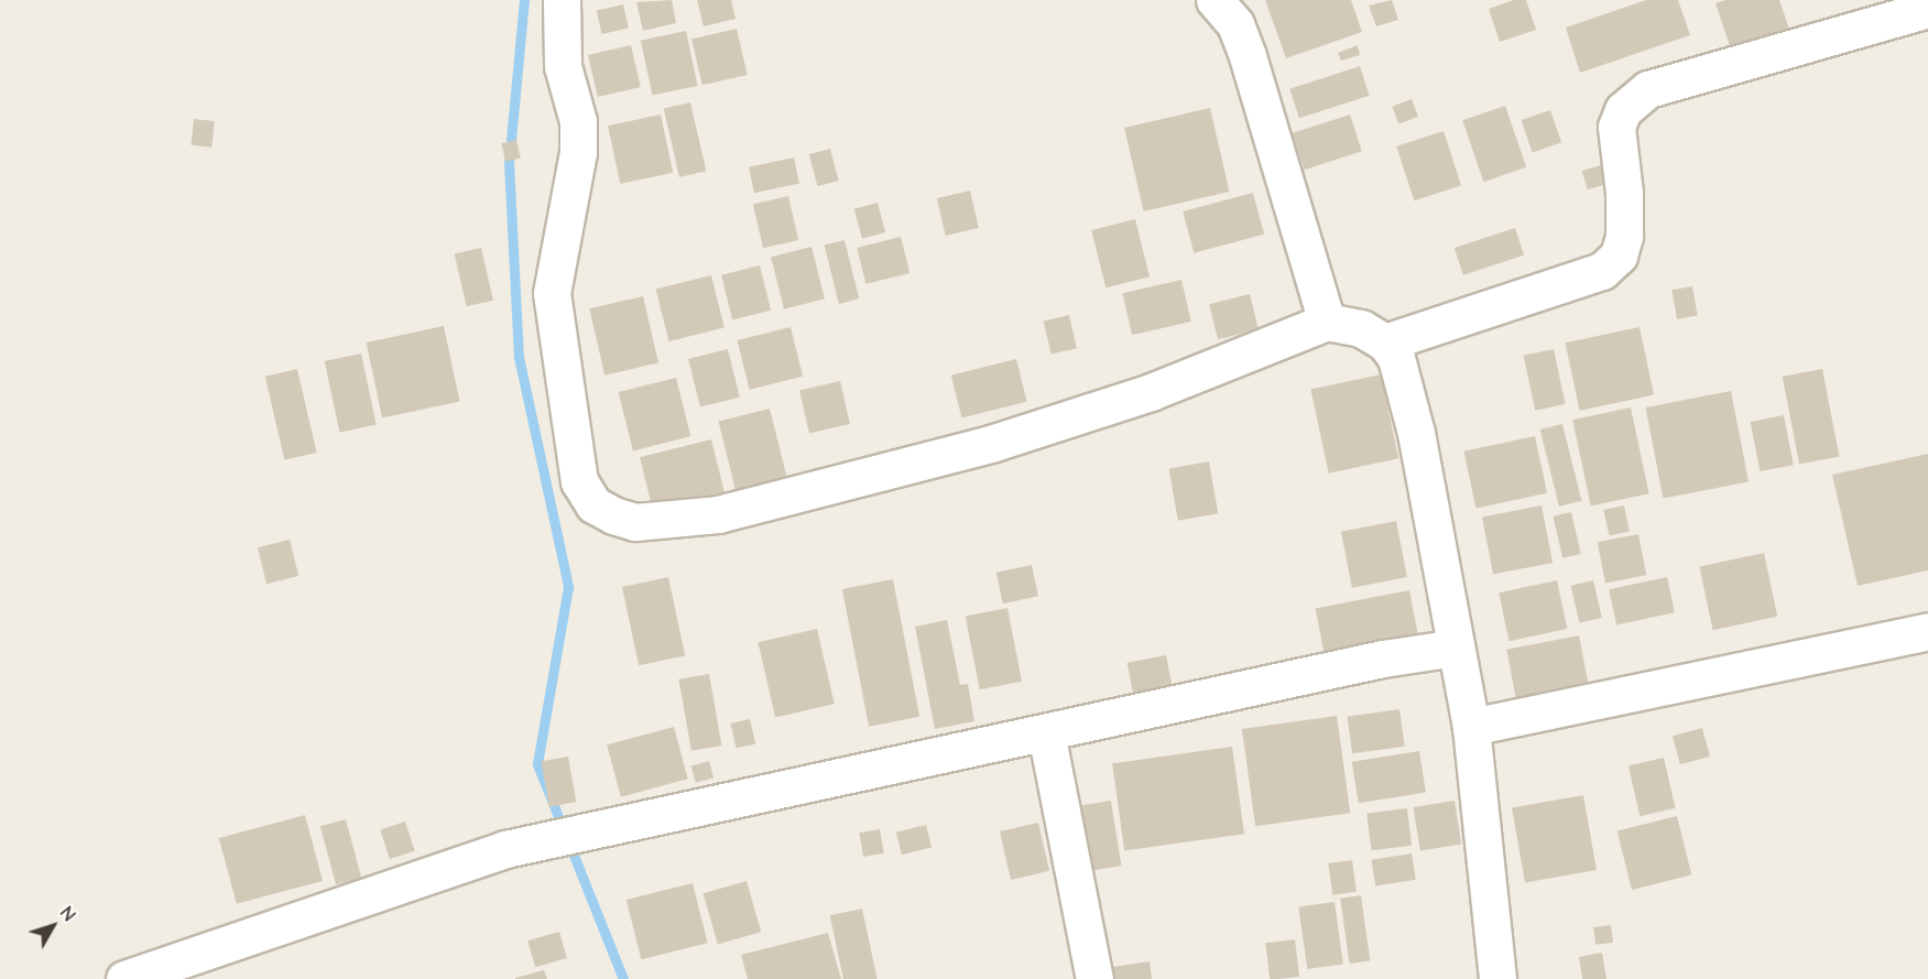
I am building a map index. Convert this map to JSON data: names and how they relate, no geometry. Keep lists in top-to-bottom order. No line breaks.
{"north":"top right"}
